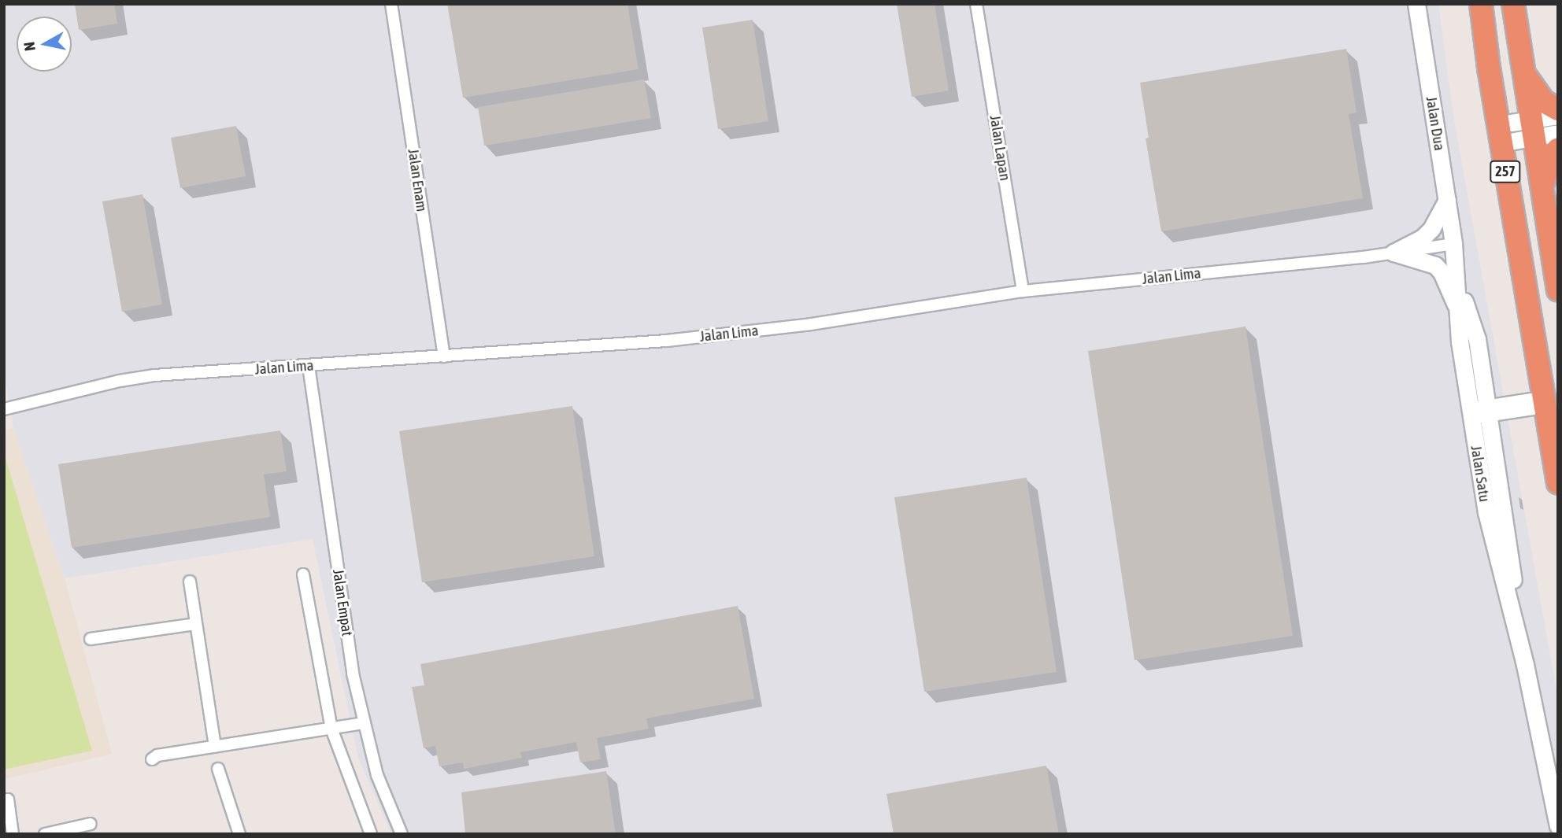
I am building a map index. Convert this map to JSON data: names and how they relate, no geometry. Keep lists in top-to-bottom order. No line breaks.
{"streets":{"highway":["257"],"main road":["Jalan Dua","Jalan Satu"],"street":["Jalan Lapan","Jalan Enam","Jalan Lima","Jalan Empat"]},"crossings":[["Jalan Dua","Jalan Lima"],["Jalan Dua","Jalan Satu"],["Jalan Lapan","Jalan Lima"],["Jalan Enam","Jalan Lima"],["Jalan Lima","Jalan Satu"],["Jalan Lima","Jalan Empat"]],"north":"left"}
